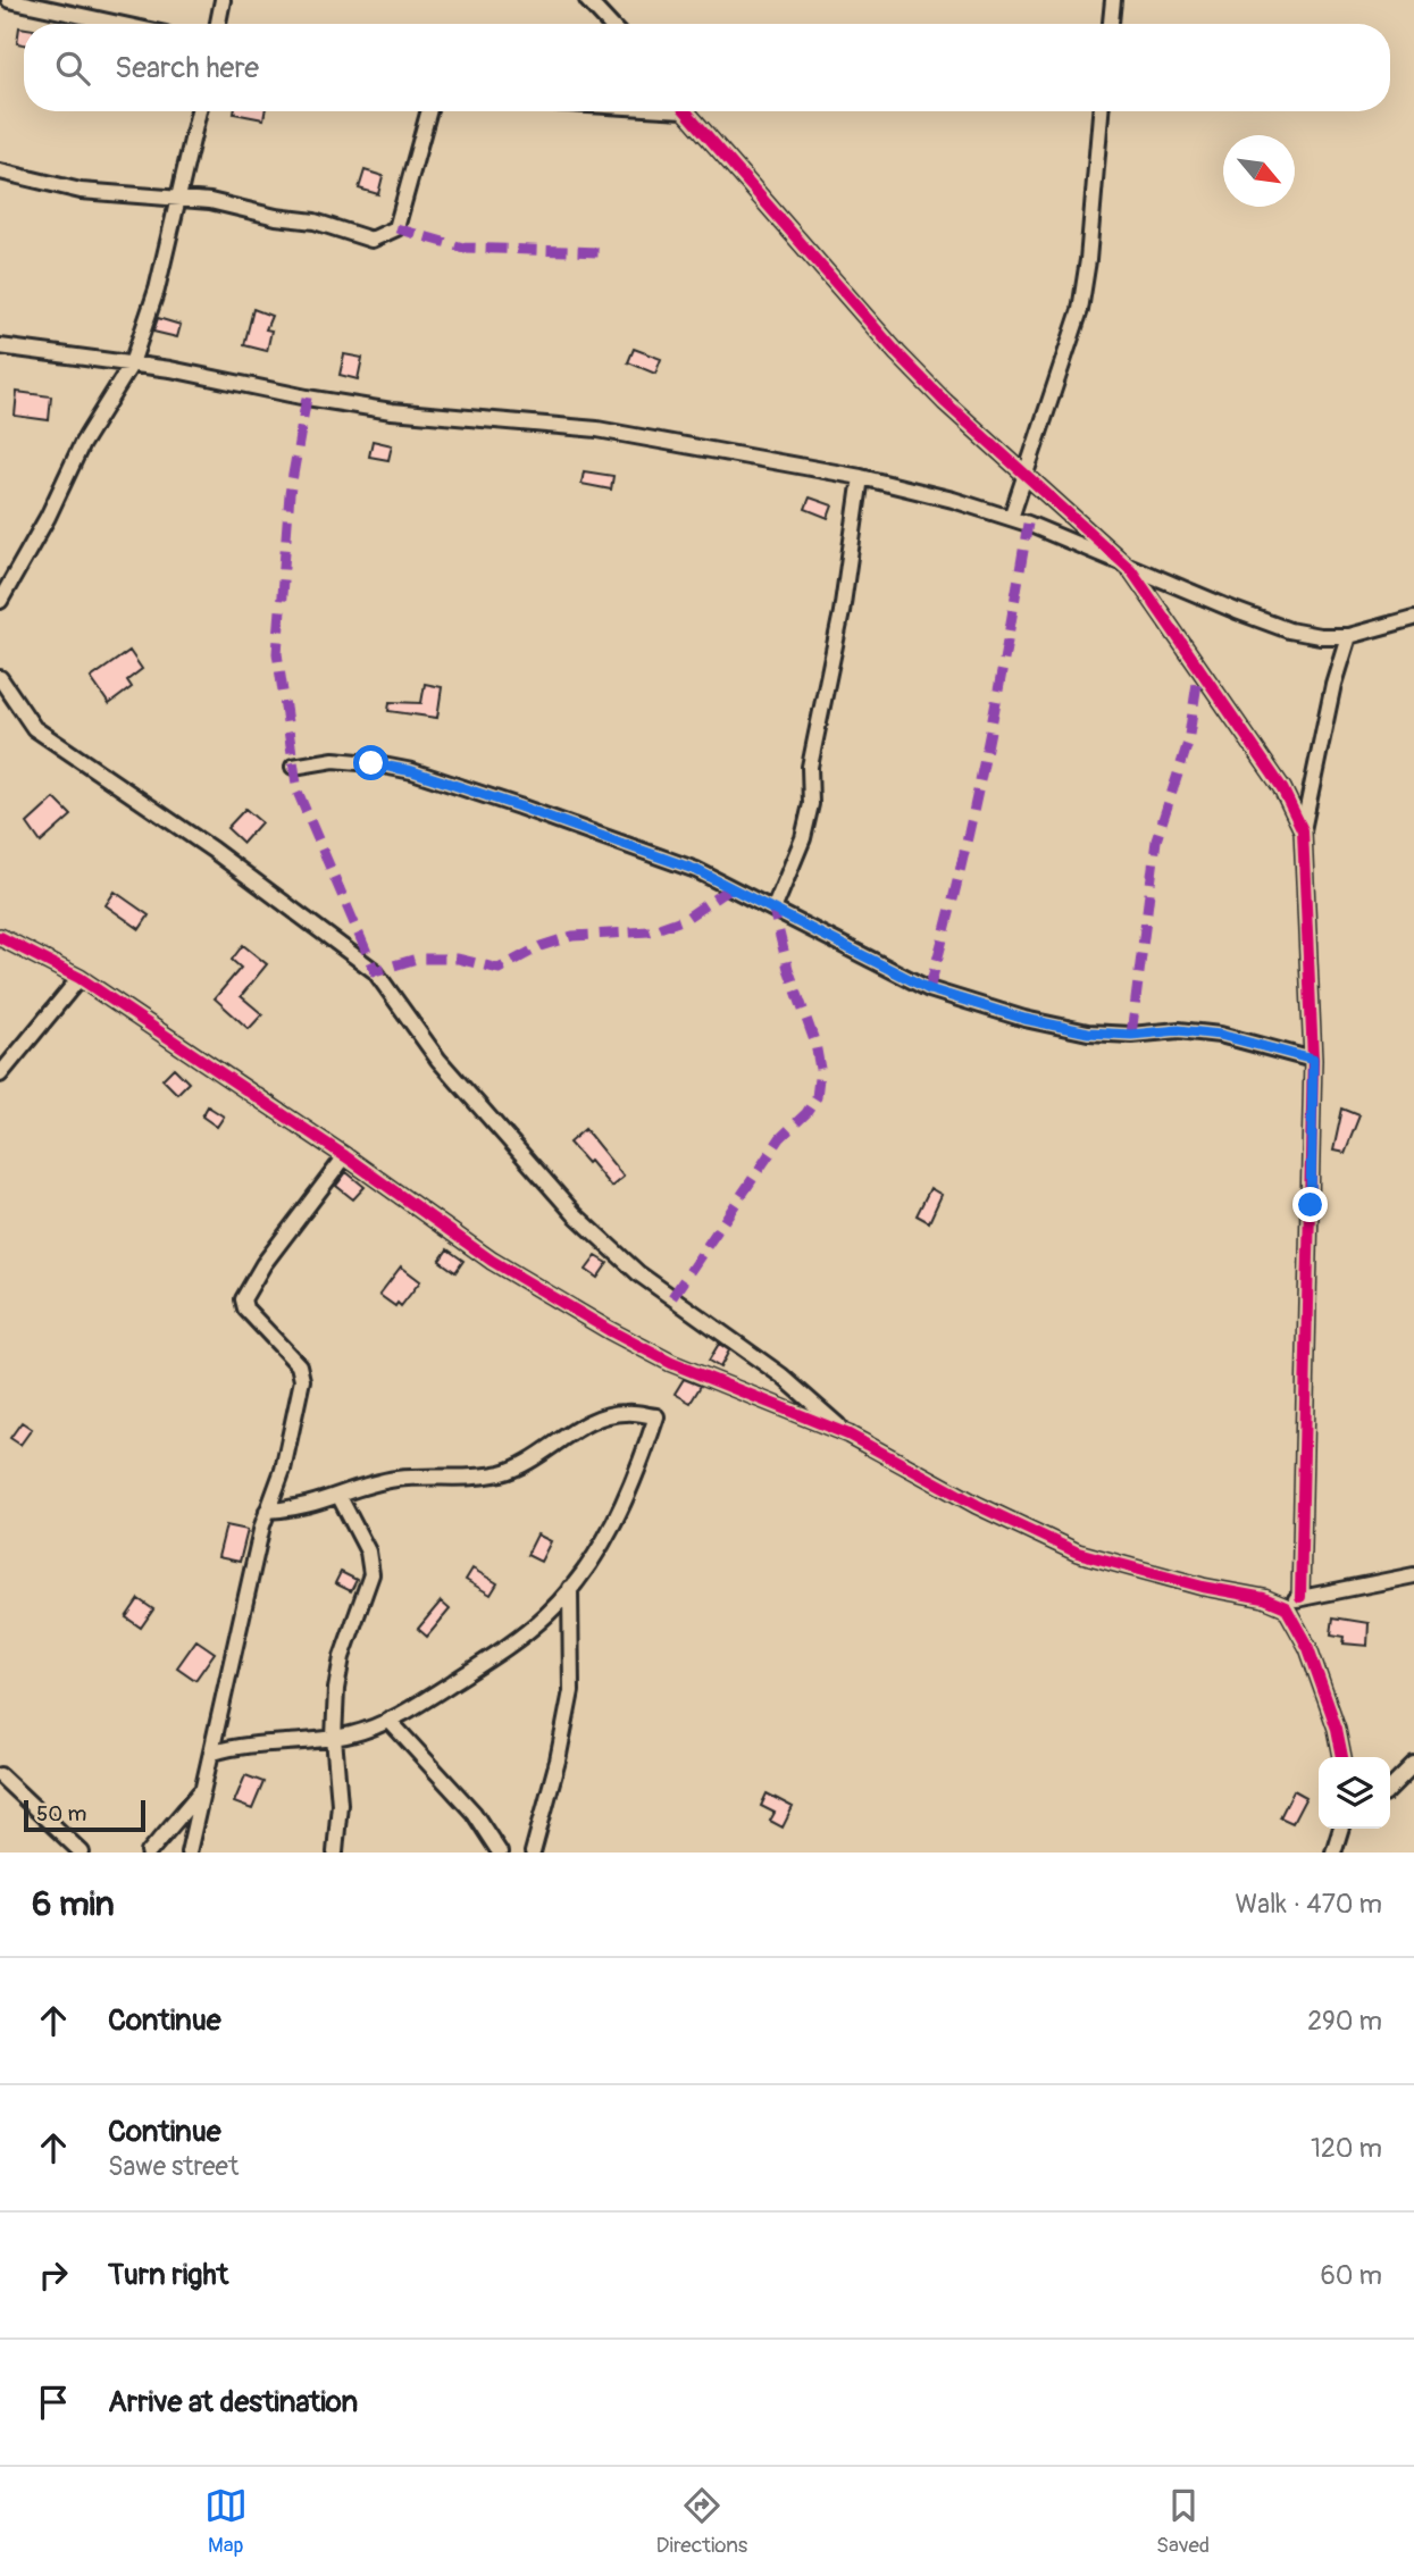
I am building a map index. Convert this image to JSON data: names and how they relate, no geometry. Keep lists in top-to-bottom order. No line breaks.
{"scale_bar":"50 m","north":"bottom right","page":{"search":"Search here","scale":"50 m","heading":["6 min","Walk · 470 m"],"list":[["Continue","290 m"],["Continue","Sawe street","120 m"],["Turn right","60 m"],"Arrive at destination"],"nav":["Map","Directions","Saved"]}}
